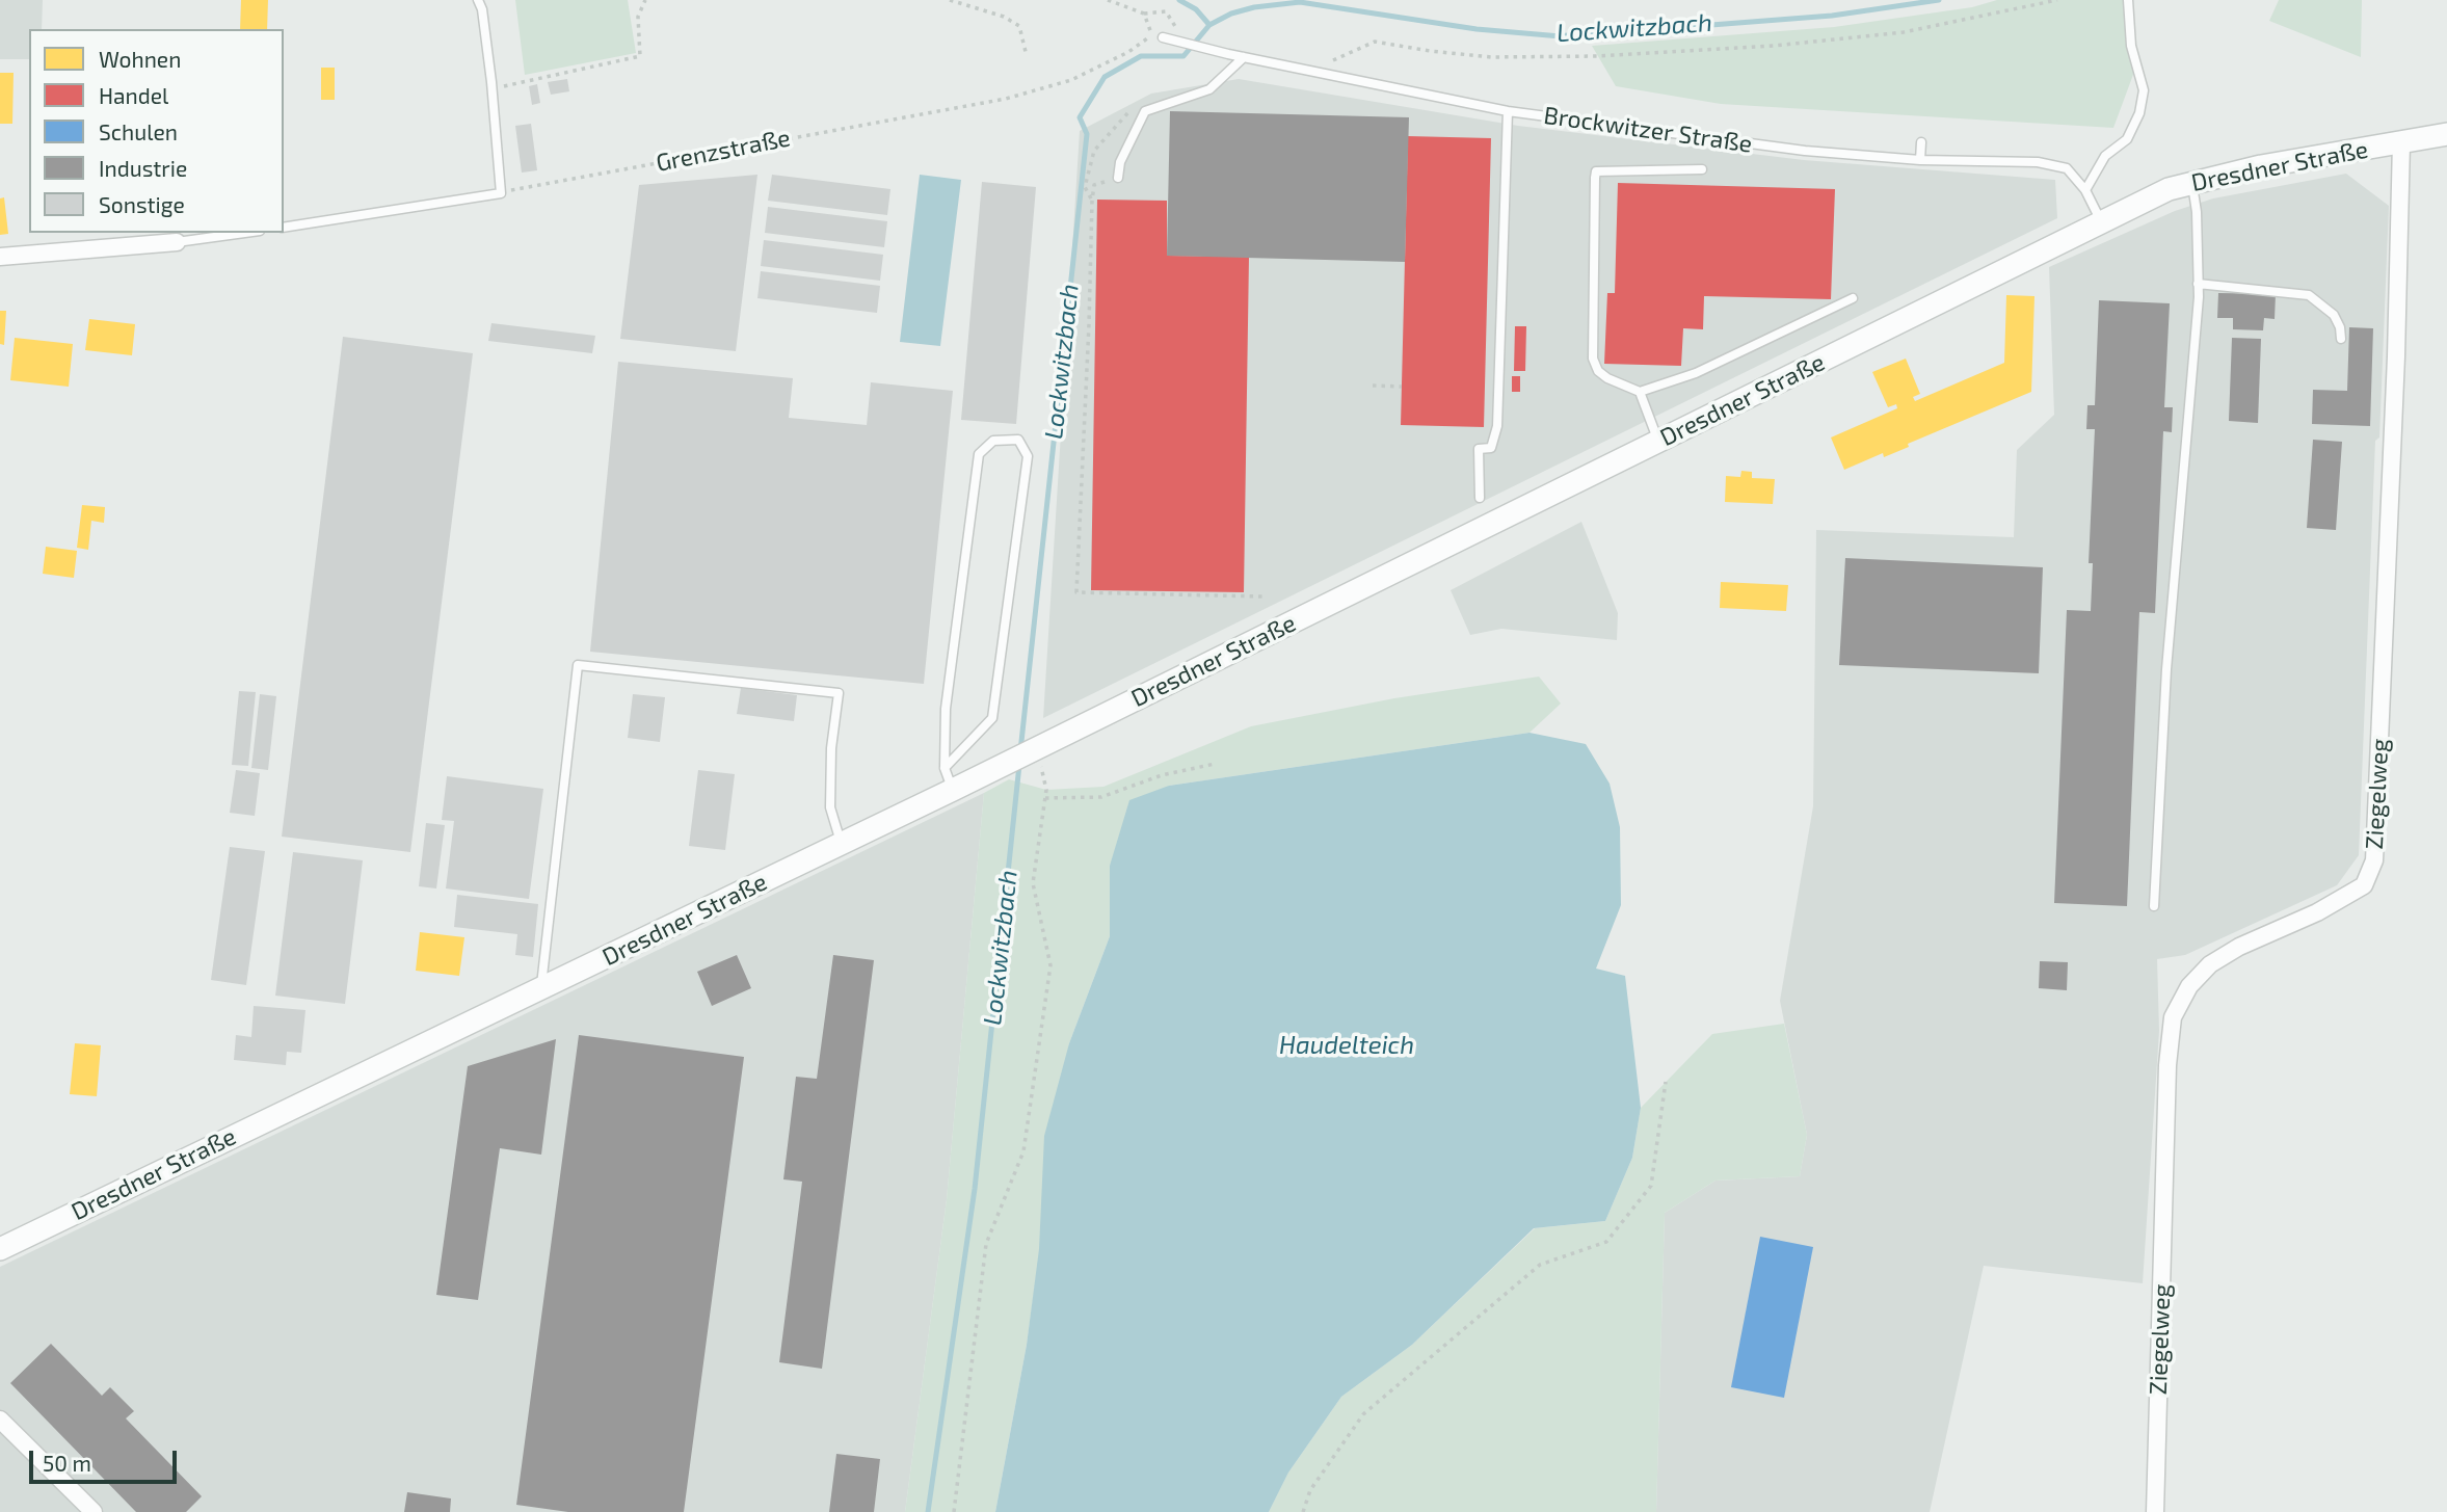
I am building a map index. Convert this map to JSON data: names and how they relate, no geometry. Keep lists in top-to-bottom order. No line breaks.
{"streets":{"main road":["Dresdner Straße"],"street":["Ziegelweg"],"lane":["Brockwitzer Straße"],"path":["Grenzstraße"]},"crossings":[["Brockwitzer Straße","Dresdner Straße"],["Dresdner Straße","Ziegelweg"]],"water":["Lockwitzbach","Haudelteich"],"legend":["Wohnen","Handel","Schulen","Industrie","Sonstige"],"scale_bar":"50 m"}
